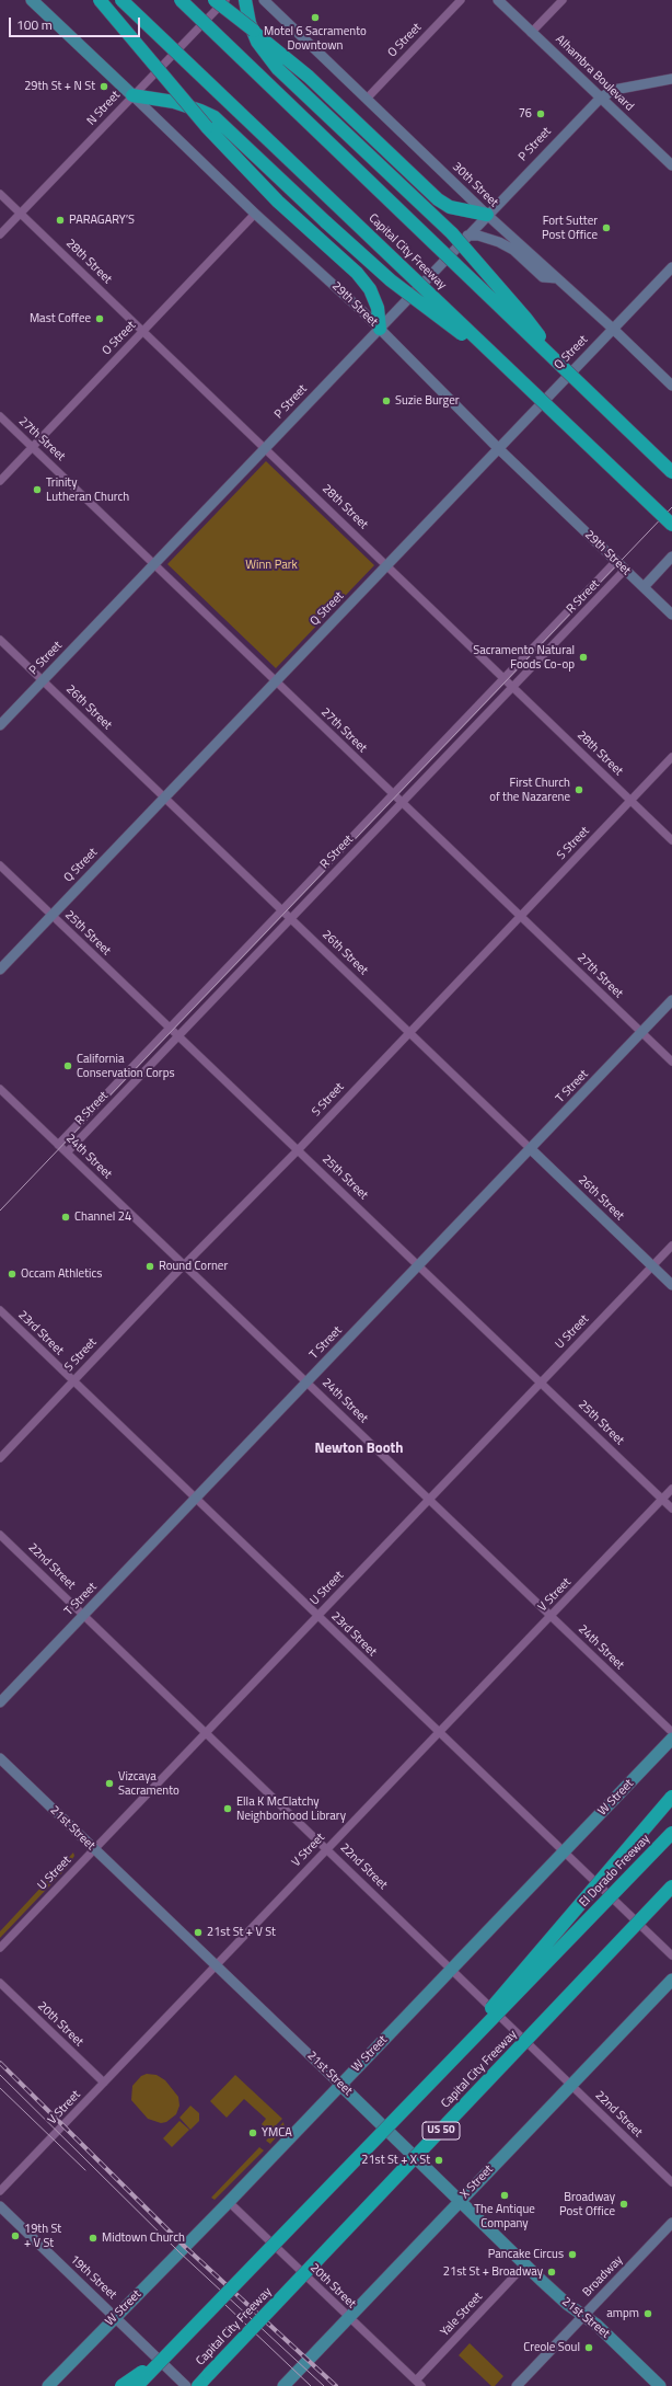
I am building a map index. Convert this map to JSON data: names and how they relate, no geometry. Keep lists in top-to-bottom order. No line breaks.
{"streets":{"highway":["Capital City Freeway","El Dorado Freeway","US 50"],"main road":["Alhambra Boulevard","P Street","30th Street","29th Street","Q Street","26th Street","T Street","W Street","21st Street","X Street","Broadway","19th Street"],"street":["O Street","N Street","28th Street","27th Street","R Street","S Street","25th Street","24th Street","U Street","23rd Street","22nd Street","V Street","20th Street","Yale Street"]},"crossings":[["O Street","30th Street"],["O Street","28th Street"],["O Street","29th Street"],["O Street","27th Street"],["Alhambra Boulevard","P Street"],["N Street","28th Street"],["N Street","29th Street"],["P Street","30th Street"],["P Street","28th Street"],["P Street","29th Street"],["P Street","27th Street"],["P Street","26th Street"],["30th Street","Q Street"],["Capital City Freeway","El Dorado Freeway"],["28th Street","Q Street"],["28th Street","R Street"],["28th Street","S Street"],["29th Street","Q Street"],["29th Street","R Street"],["Q Street","27th Street"],["Q Street","26th Street"],["Q Street","25th Street"],["27th Street","R Street"],["27th Street","S Street"],["27th Street","T Street"],["R Street","26th Street"],["R Street","25th Street"],["R Street","24th Street"],["26th Street","S Street"],["26th Street","T Street"],["26th Street","U Street"],["S Street","25th Street"],["S Street","24th Street"],["S Street","23rd Street"],["25th Street","T Street"],["25th Street","U Street"],["25th Street","V Street"],["T Street","24th Street"],["T Street","23rd Street"],["T Street","22nd Street"],["24th Street","U Street"],["24th Street","V Street"],["U Street","23rd Street"],["U Street","22nd Street"],["U Street","21st Street"],["23rd Street","V Street"],["23rd Street","W Street"],["22nd Street","V Street"],["22nd Street","W Street"],["22nd Street","X Street"],["V Street","21st Street"],["V Street","20th Street"],["W Street","21st Street"],["W Street","20th Street"],["W Street","19th Street"],["21st Street","X Street"],["21st Street","Broadway"],["21st Street","Yale Street"],["20th Street","X Street"],["20th Street","Yale Street"]],"districts":["Newton Booth"],"parks":["Winn Park"],"places":["Motel 6 Sacramento Downtown","29th St + N St","76","PARAGARY’S","Fort Sutter Post Office","Mast Coffee","Suzie Burger","Trinity Lutheran Church","Sacramento Natural Foods Co-op","First Church of the Nazarene","California Conservation Corps","Channel 24","Round Corner","Occam Athletics","Vizcaya Sacramento","Ella K McClatchy Neighborhood Library","21st St + V St","YMCA","21st St + X St","The Antique Company","Broadway Post Office","19th St + V St","Midtown Church","Pancake Circus","21st St + Broadway","ampm","Creole Soul"],"scale_bar":"100 m"}
